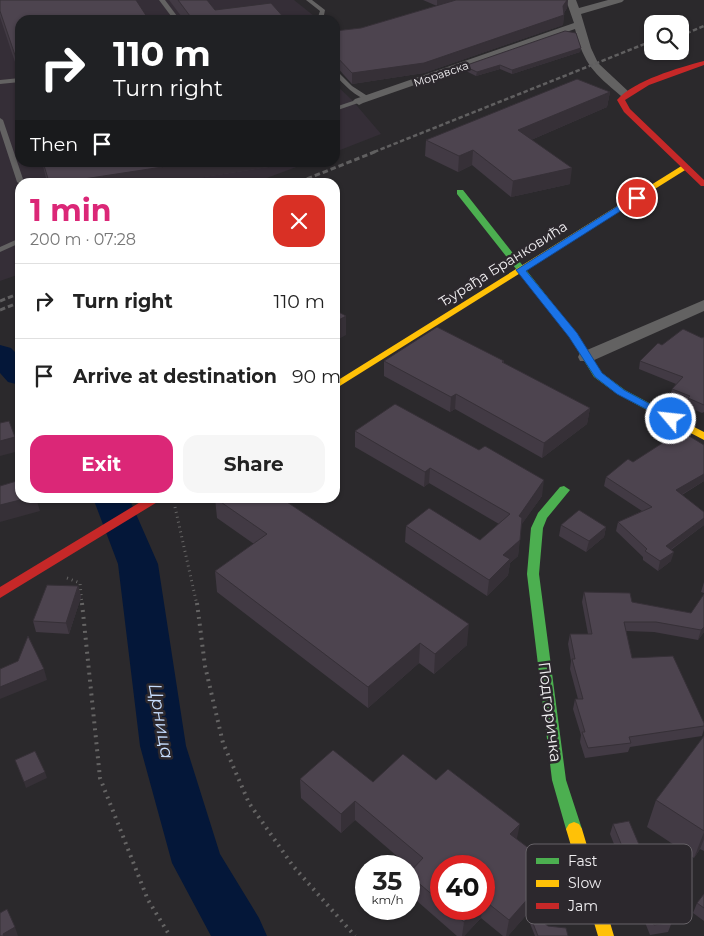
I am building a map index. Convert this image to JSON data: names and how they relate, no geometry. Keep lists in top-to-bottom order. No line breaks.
{"streets":{"main road":["Ђурађа Бранковића","Подгоричка"],"street":["Моравска"]},"water":["Црница"],"legend":["Fast","Slow","Jam"],"page":{"turn":["110 m","Turn right"],"then":"Then","heading":["1 min","200 m · 07:28"],"list":[{"name":"Turn right","value":"110 m"},{"name":"Arrive at destination","value":"90 m"}],"buttons":["Exit","Share"],"speed":"35 km/h","limit":"40"}}
